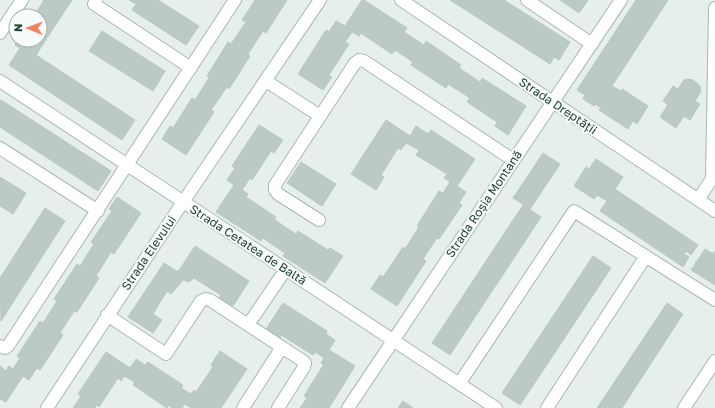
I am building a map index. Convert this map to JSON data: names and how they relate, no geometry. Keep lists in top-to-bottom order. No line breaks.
{"streets":{"street":["Strada Dreptății","Strada Roșia Montană","Strada Cetatea de Baltă","Strada Elevului"]},"crossings":[["Strada Dreptății","Strada Roșia Montană"],["Strada Roșia Montană","Strada Cetatea de Baltă"],["Strada Cetatea de Baltă","Strada Elevului"]],"north":"left"}
